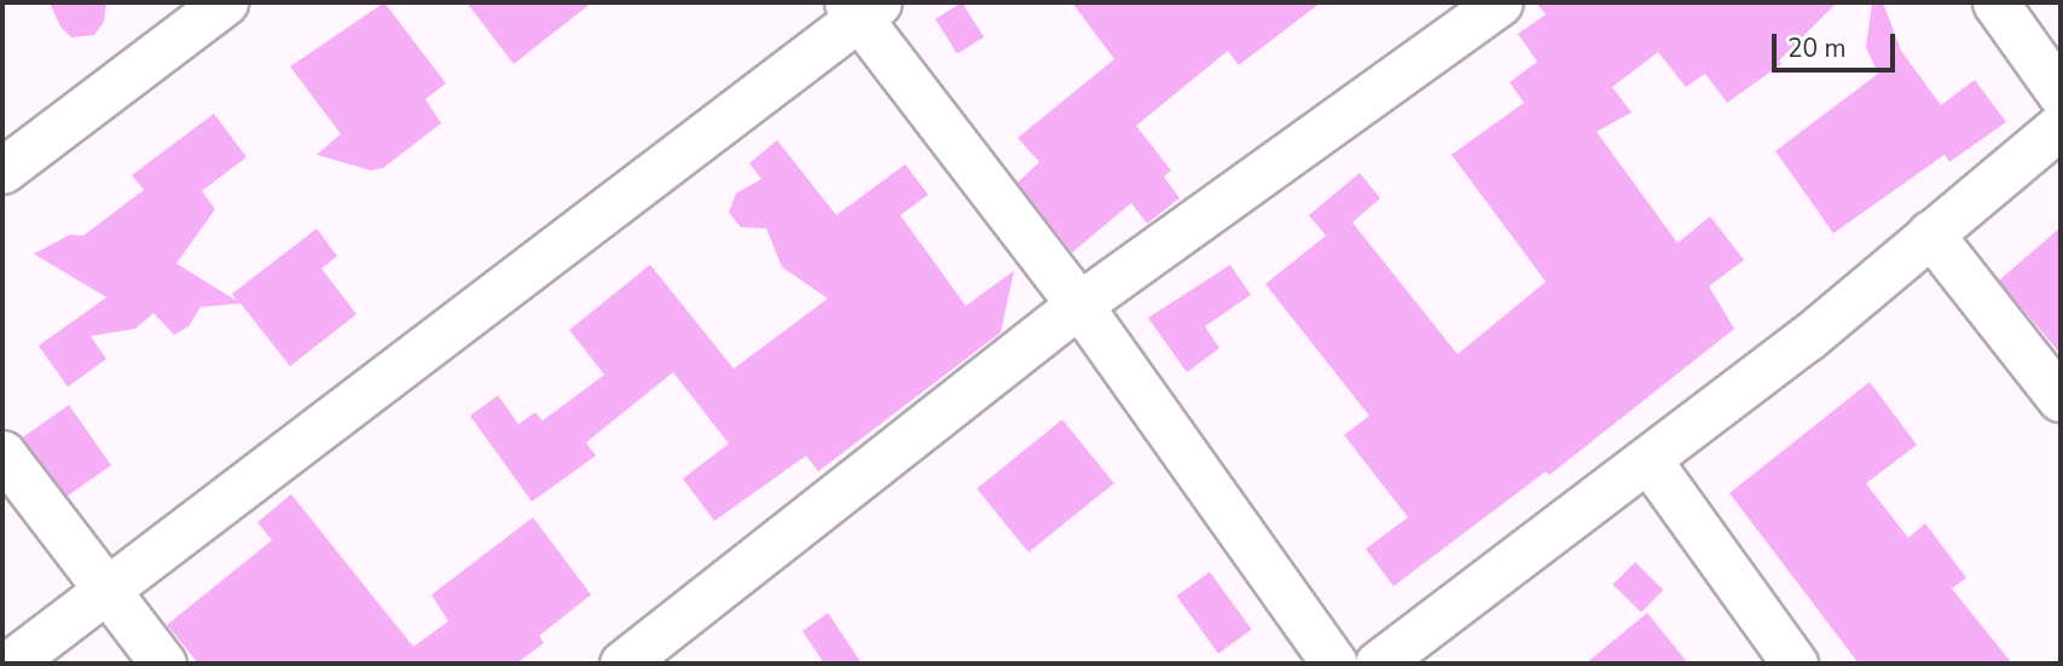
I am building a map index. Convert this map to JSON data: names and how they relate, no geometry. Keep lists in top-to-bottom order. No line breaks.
{"scale_bar":"20 m"}
